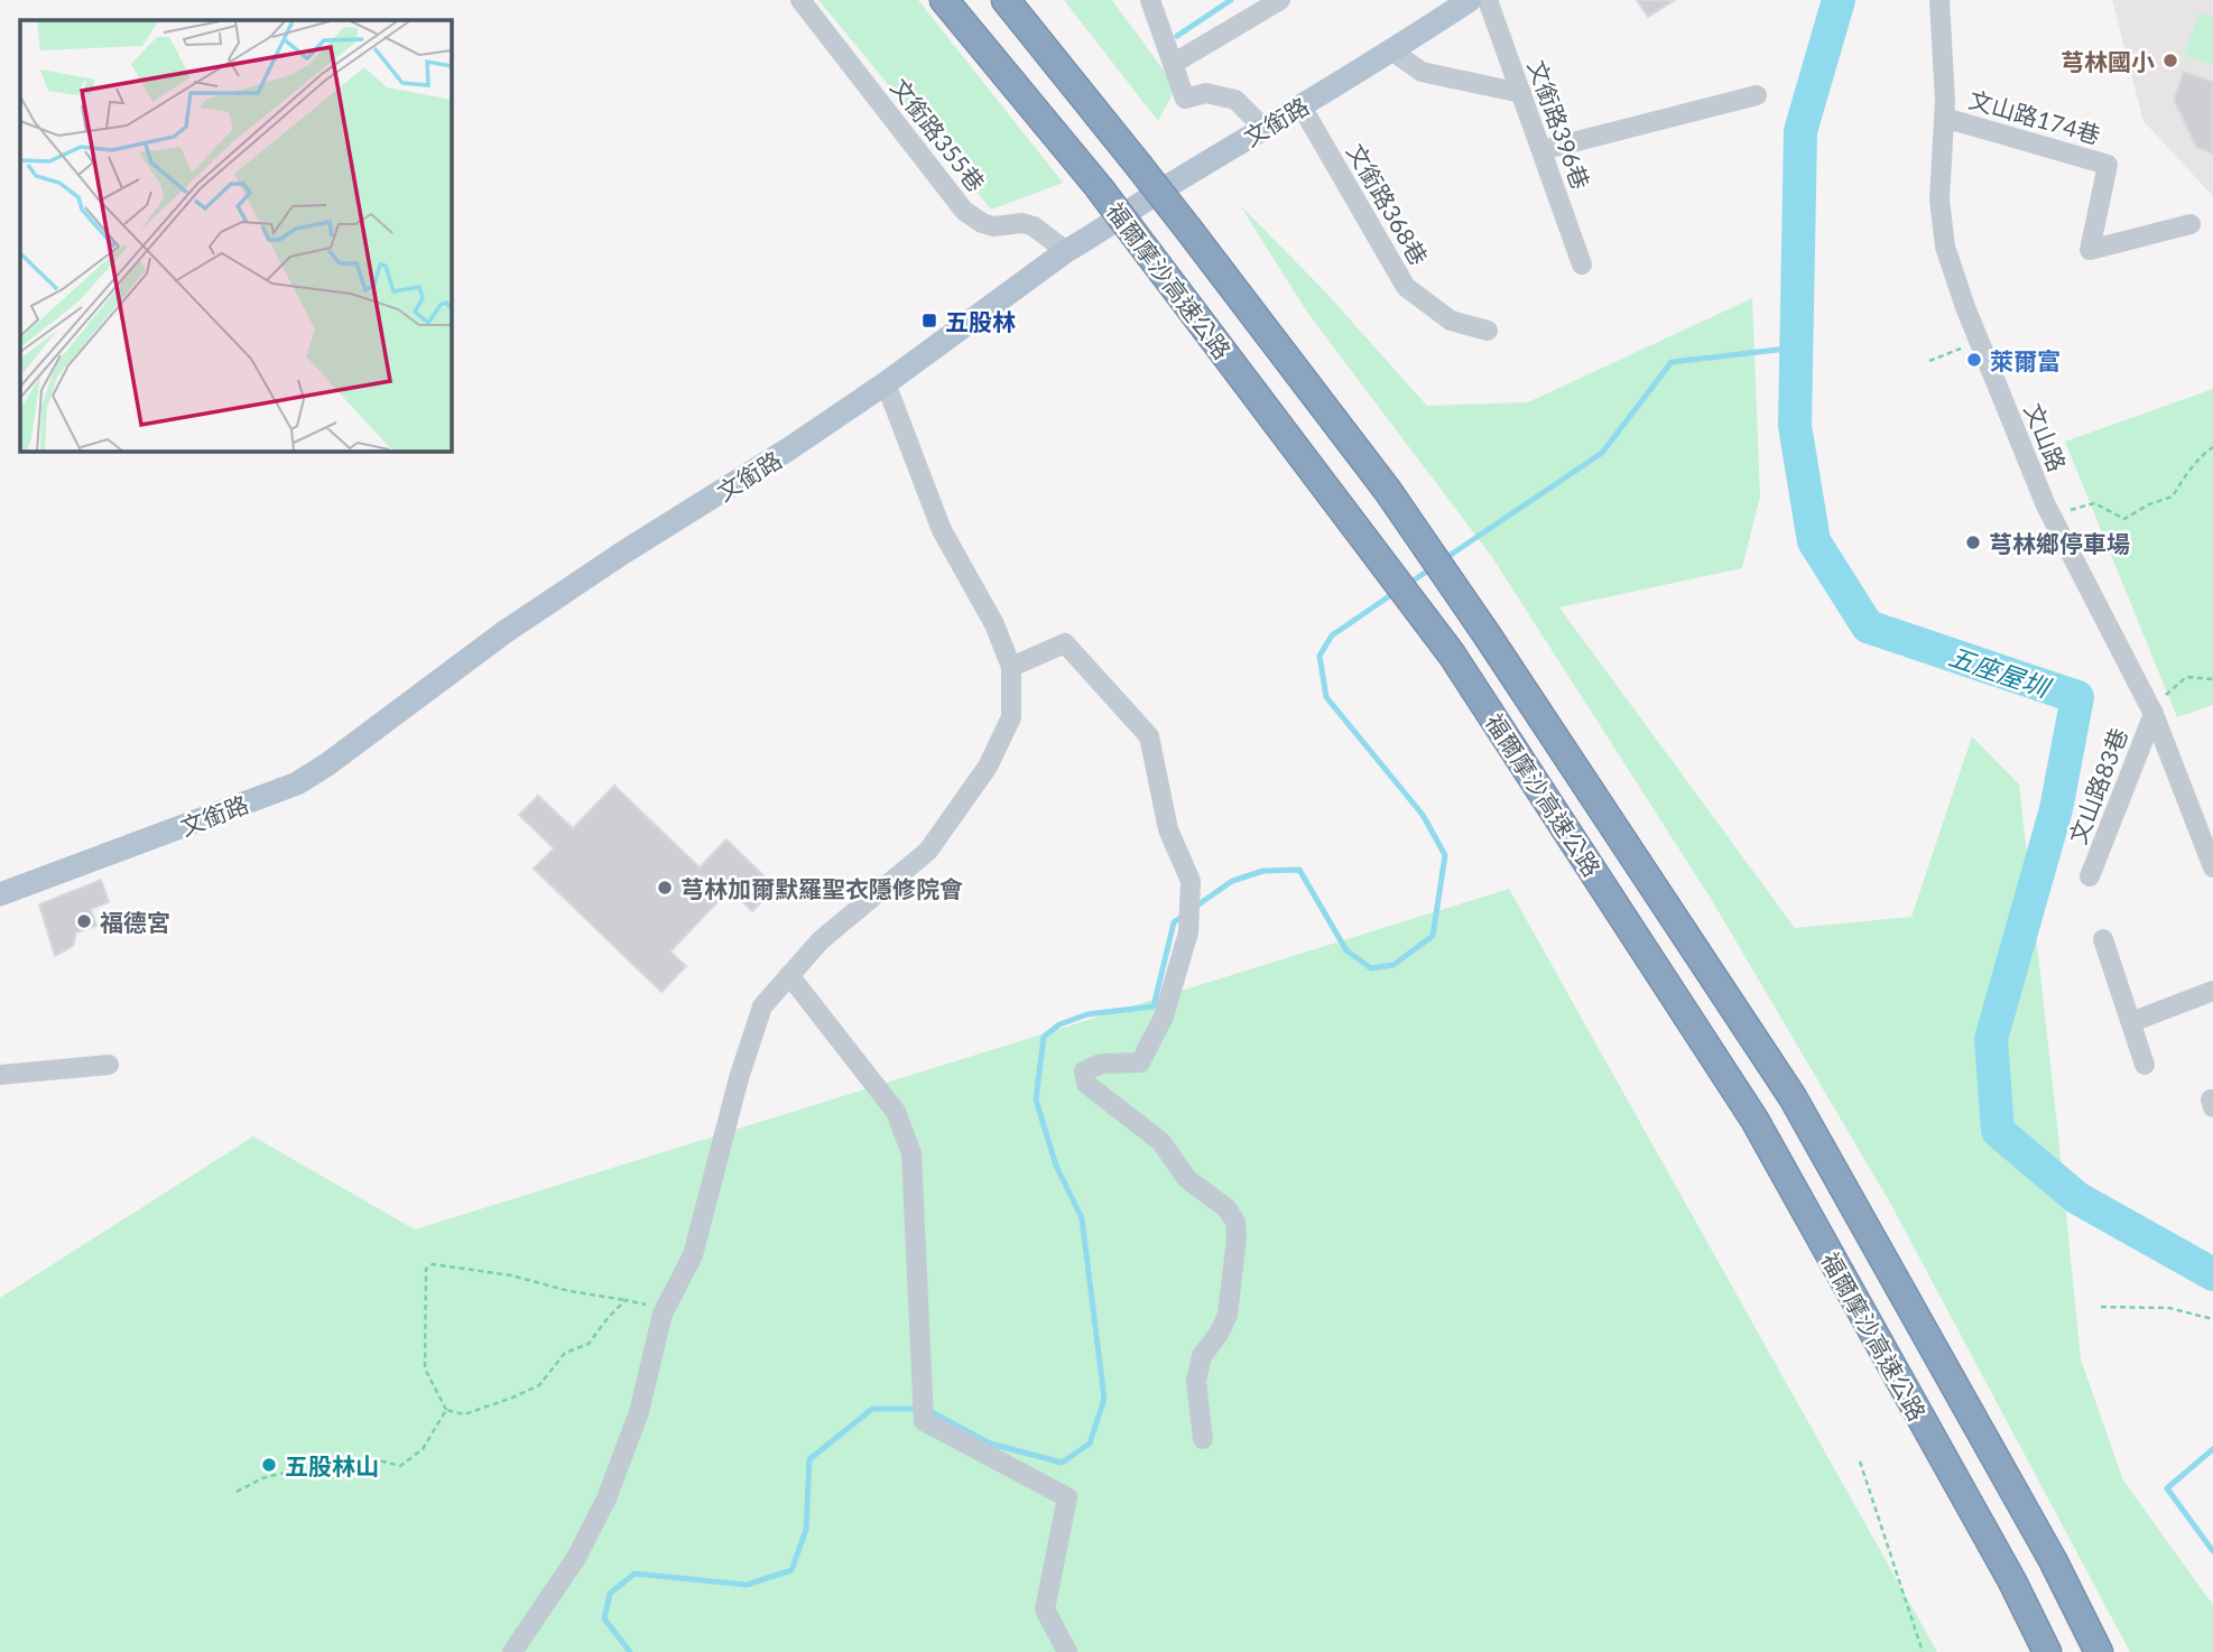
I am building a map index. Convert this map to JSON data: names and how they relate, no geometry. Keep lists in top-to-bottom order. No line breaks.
{"streets":{"highway":["福爾摩沙高速公路"],"main road":["文銜路"],"street":["文山路174巷","文銜路396巷","文銜路355巷","文銜路368巷","文山路","文山路83巷"]},"crossings":[["文山路174巷","文山路"],["文銜路","文銜路355巷"],["文銜路","文銜路368巷"],["文山路","文山路83巷"]],"water":["五座屋圳"],"places":{"other":["芎林國小","萊爾富","芎林鄉停車場","芎林加爾默羅聖衣隱修院會","福德宮","五股林山"],"transit":["五股林"]}}
